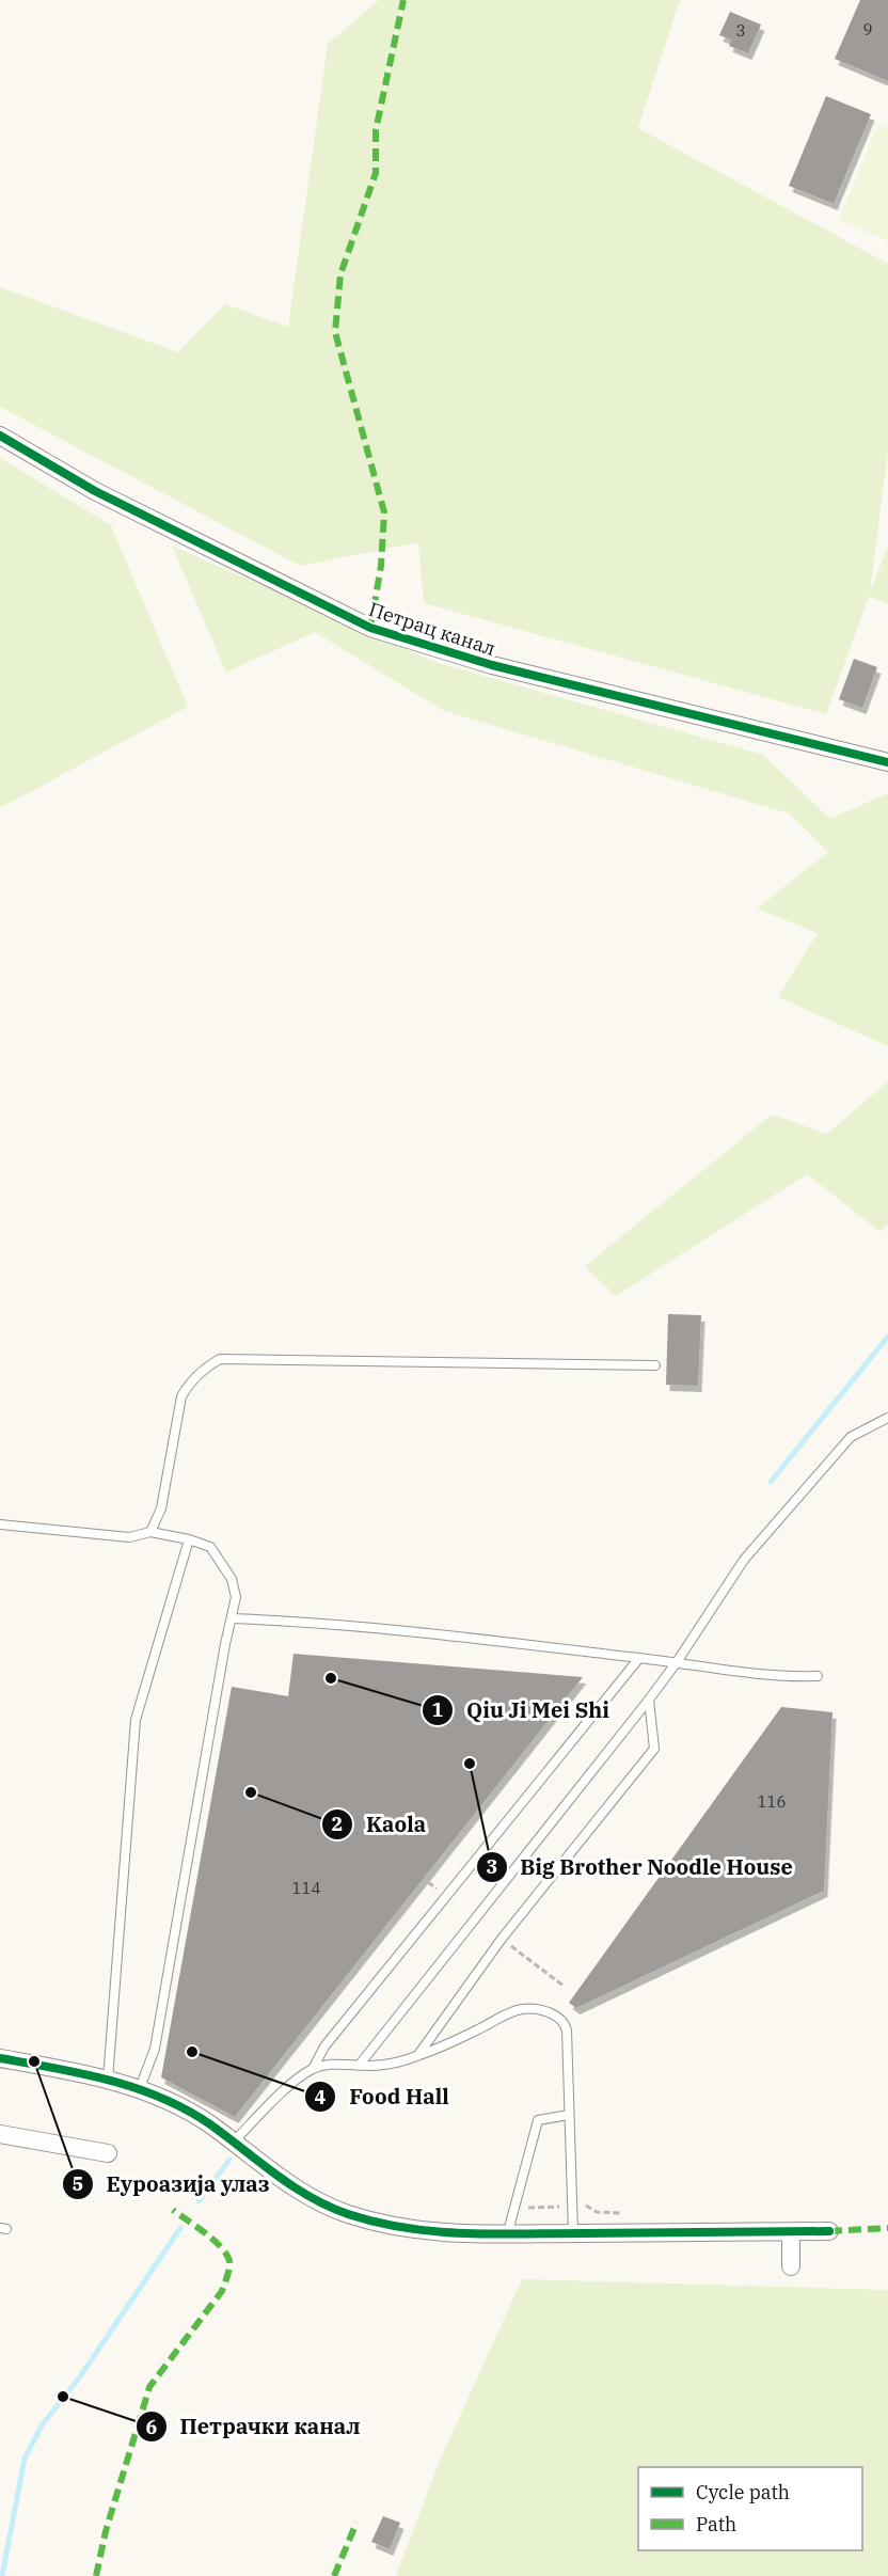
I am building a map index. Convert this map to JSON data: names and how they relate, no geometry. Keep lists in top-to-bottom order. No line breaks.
{"streets":{"street":["Петрац канал"]},"places":["Qiu Ji Mei Shi","Big Brother Noodle House","Kaola","Food Hall","Еуроазија улаз","Петрачки канал"],"house_numbers":["9","3","116","114"],"legend":["Cycle path","Path"]}
